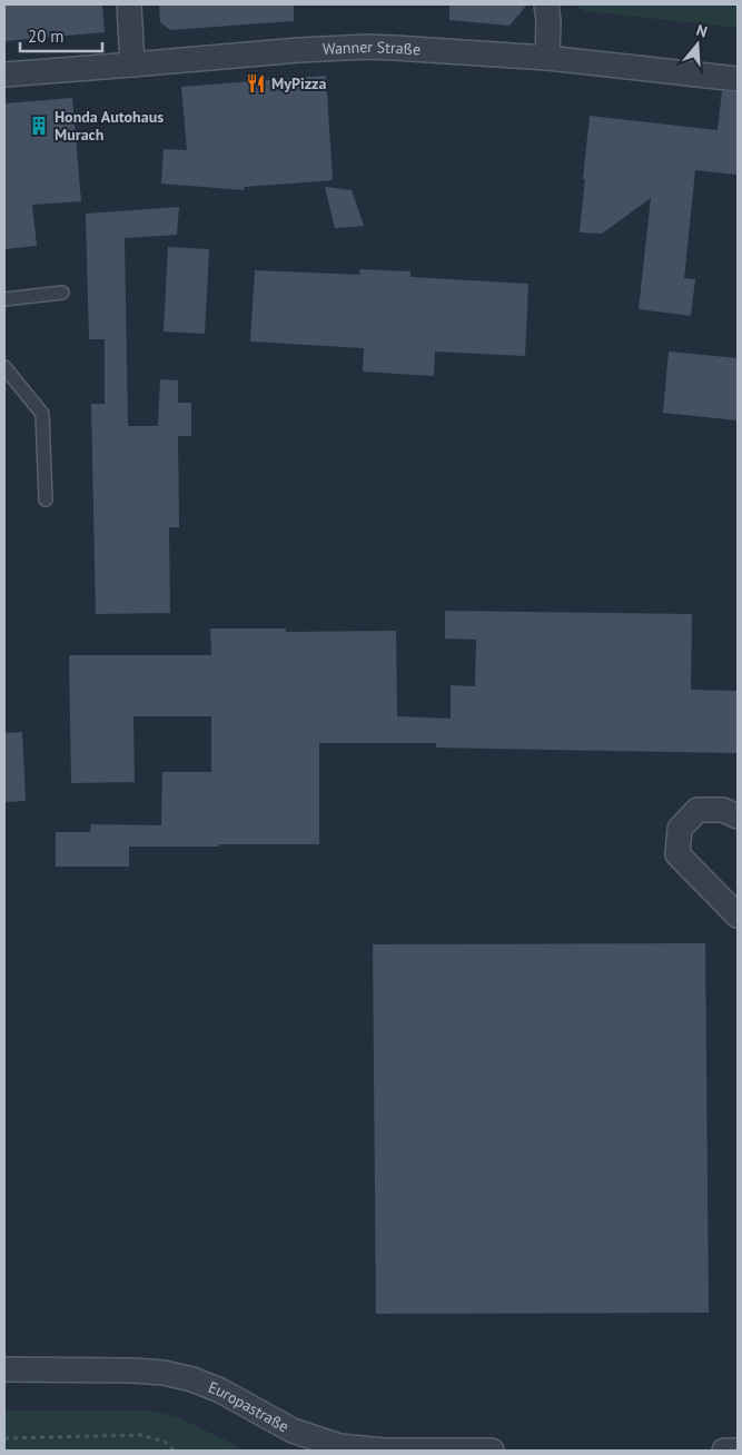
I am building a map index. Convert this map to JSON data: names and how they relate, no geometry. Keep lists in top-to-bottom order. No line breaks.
{"streets":{"street":["Wanner Straße","Europastraße"]},"places":{"restaurant":["MyPizza"],"building":["Honda Autohaus Murach"]},"scale_bar":"20 m","north":"top"}
